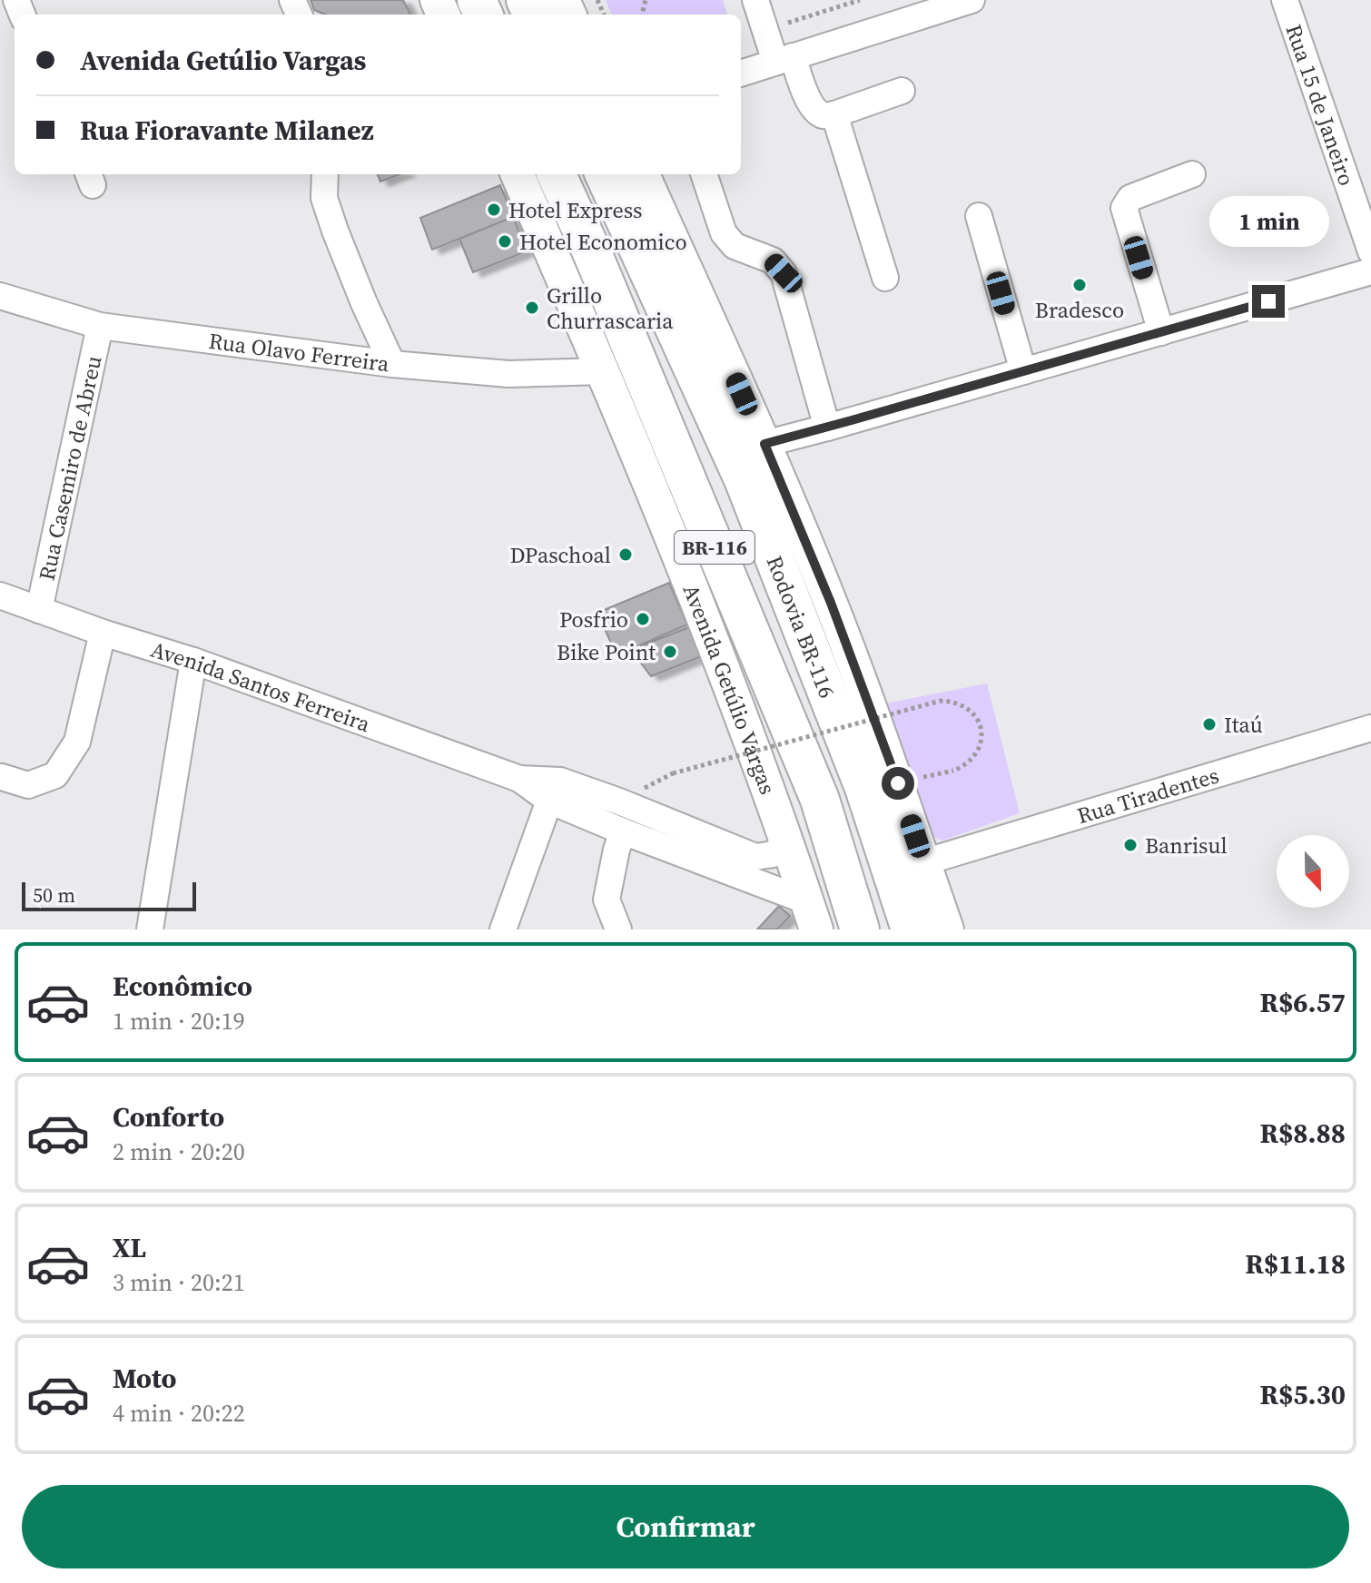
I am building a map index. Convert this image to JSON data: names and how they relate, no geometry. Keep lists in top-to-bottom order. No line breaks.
{"streets":{"highway":["BR-116","Rodovia BR-116"],"main road":["Avenida Getúlio Vargas"],"street":["Rua 15 de Janeiro","Rua Olavo Ferreira","Rua Casemiro de Abreu","Avenida Santos Ferreira","Rua Tiradentes"]},"crossings":[["Rua Olavo Ferreira","Rua Casemiro de Abreu"],["Rua Olavo Ferreira","Avenida Getúlio Vargas"],["Rua Casemiro de Abreu","Avenida Santos Ferreira"],["Avenida Santos Ferreira","Avenida Getúlio Vargas"]],"places":["Hotel Express","Hotel Economico","Bradesco","Grillo Churrascaria","DPaschoal","Posfrio","Bike Point","Itaú","Banrisul"],"scale_bar":"50 m","north":"bottom","page":{"banner":["Avenida Getúlio Vargas","Rua Fioravante Milanez"],"bubble":"1 min","scale":"50 m","list":[{"name":"Econômico","note":"1 min · 20:19","value":"R$6.57"},{"name":"Conforto","note":"2 min · 20:20","value":"R$8.88"},{"name":"XL","note":"3 min · 20:21","value":"R$11.18"},{"name":"Moto","note":"4 min · 20:22","value":"R$5.30"}],"buttons":"Confirmar"}}
